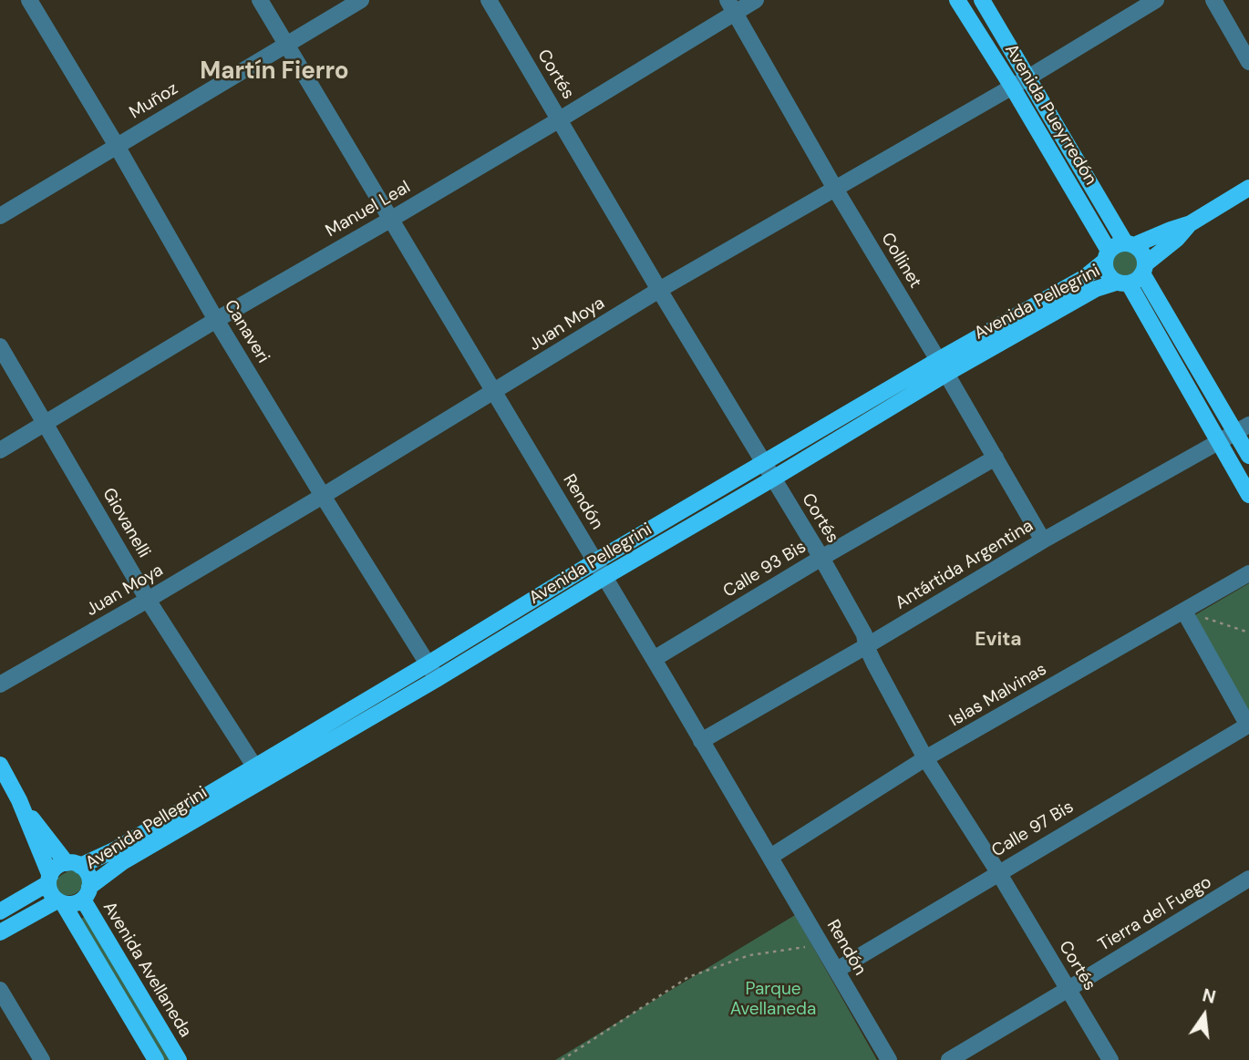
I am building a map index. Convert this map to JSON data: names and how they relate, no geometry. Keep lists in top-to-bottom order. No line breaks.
{"streets":{"main road":["Avenida Pueyrredón","Avenida Pellegrini","Avenida Avellaneda"],"street":["Cortés","Muñoz","Manuel Leal","Collinet","Juan Moya","Canaveri","Rendón","Giovanelli","Antártida Argentina","Calle 93 Bis","Islas Malvinas","Calle 97 Bis","Tierra del Fuego"]},"crossings":[["Cortés","Manuel Leal"],["Cortés","Avenida Pellegrini"],["Cortés","Juan Moya"],["Cortés","Antártida Argentina"],["Cortés","Calle 93 Bis"],["Cortés","Islas Malvinas"],["Cortés","Calle 97 Bis"],["Cortés","Tierra del Fuego"],["Muñoz","Canaveri"],["Muñoz","Rendón"],["Avenida Pueyrredón","Avenida Pellegrini"],["Avenida Pueyrredón","Juan Moya"],["Manuel Leal","Collinet"],["Manuel Leal","Canaveri"],["Manuel Leal","Rendón"],["Manuel Leal","Giovanelli"],["Collinet","Avenida Pellegrini"],["Collinet","Juan Moya"],["Collinet","Antártida Argentina"],["Collinet","Calle 93 Bis"],["Avenida Pellegrini","Canaveri"],["Avenida Pellegrini","Rendón"],["Avenida Pellegrini","Giovanelli"],["Avenida Pellegrini","Avenida Avellaneda"],["Juan Moya","Canaveri"],["Juan Moya","Rendón"],["Juan Moya","Giovanelli"],["Rendón","Antártida Argentina"],["Rendón","Calle 93 Bis"],["Rendón","Islas Malvinas"],["Rendón","Calle 97 Bis"]],"districts":["Martín Fierro","Evita"],"parks":["Parque Avellaneda"],"north":"top"}
